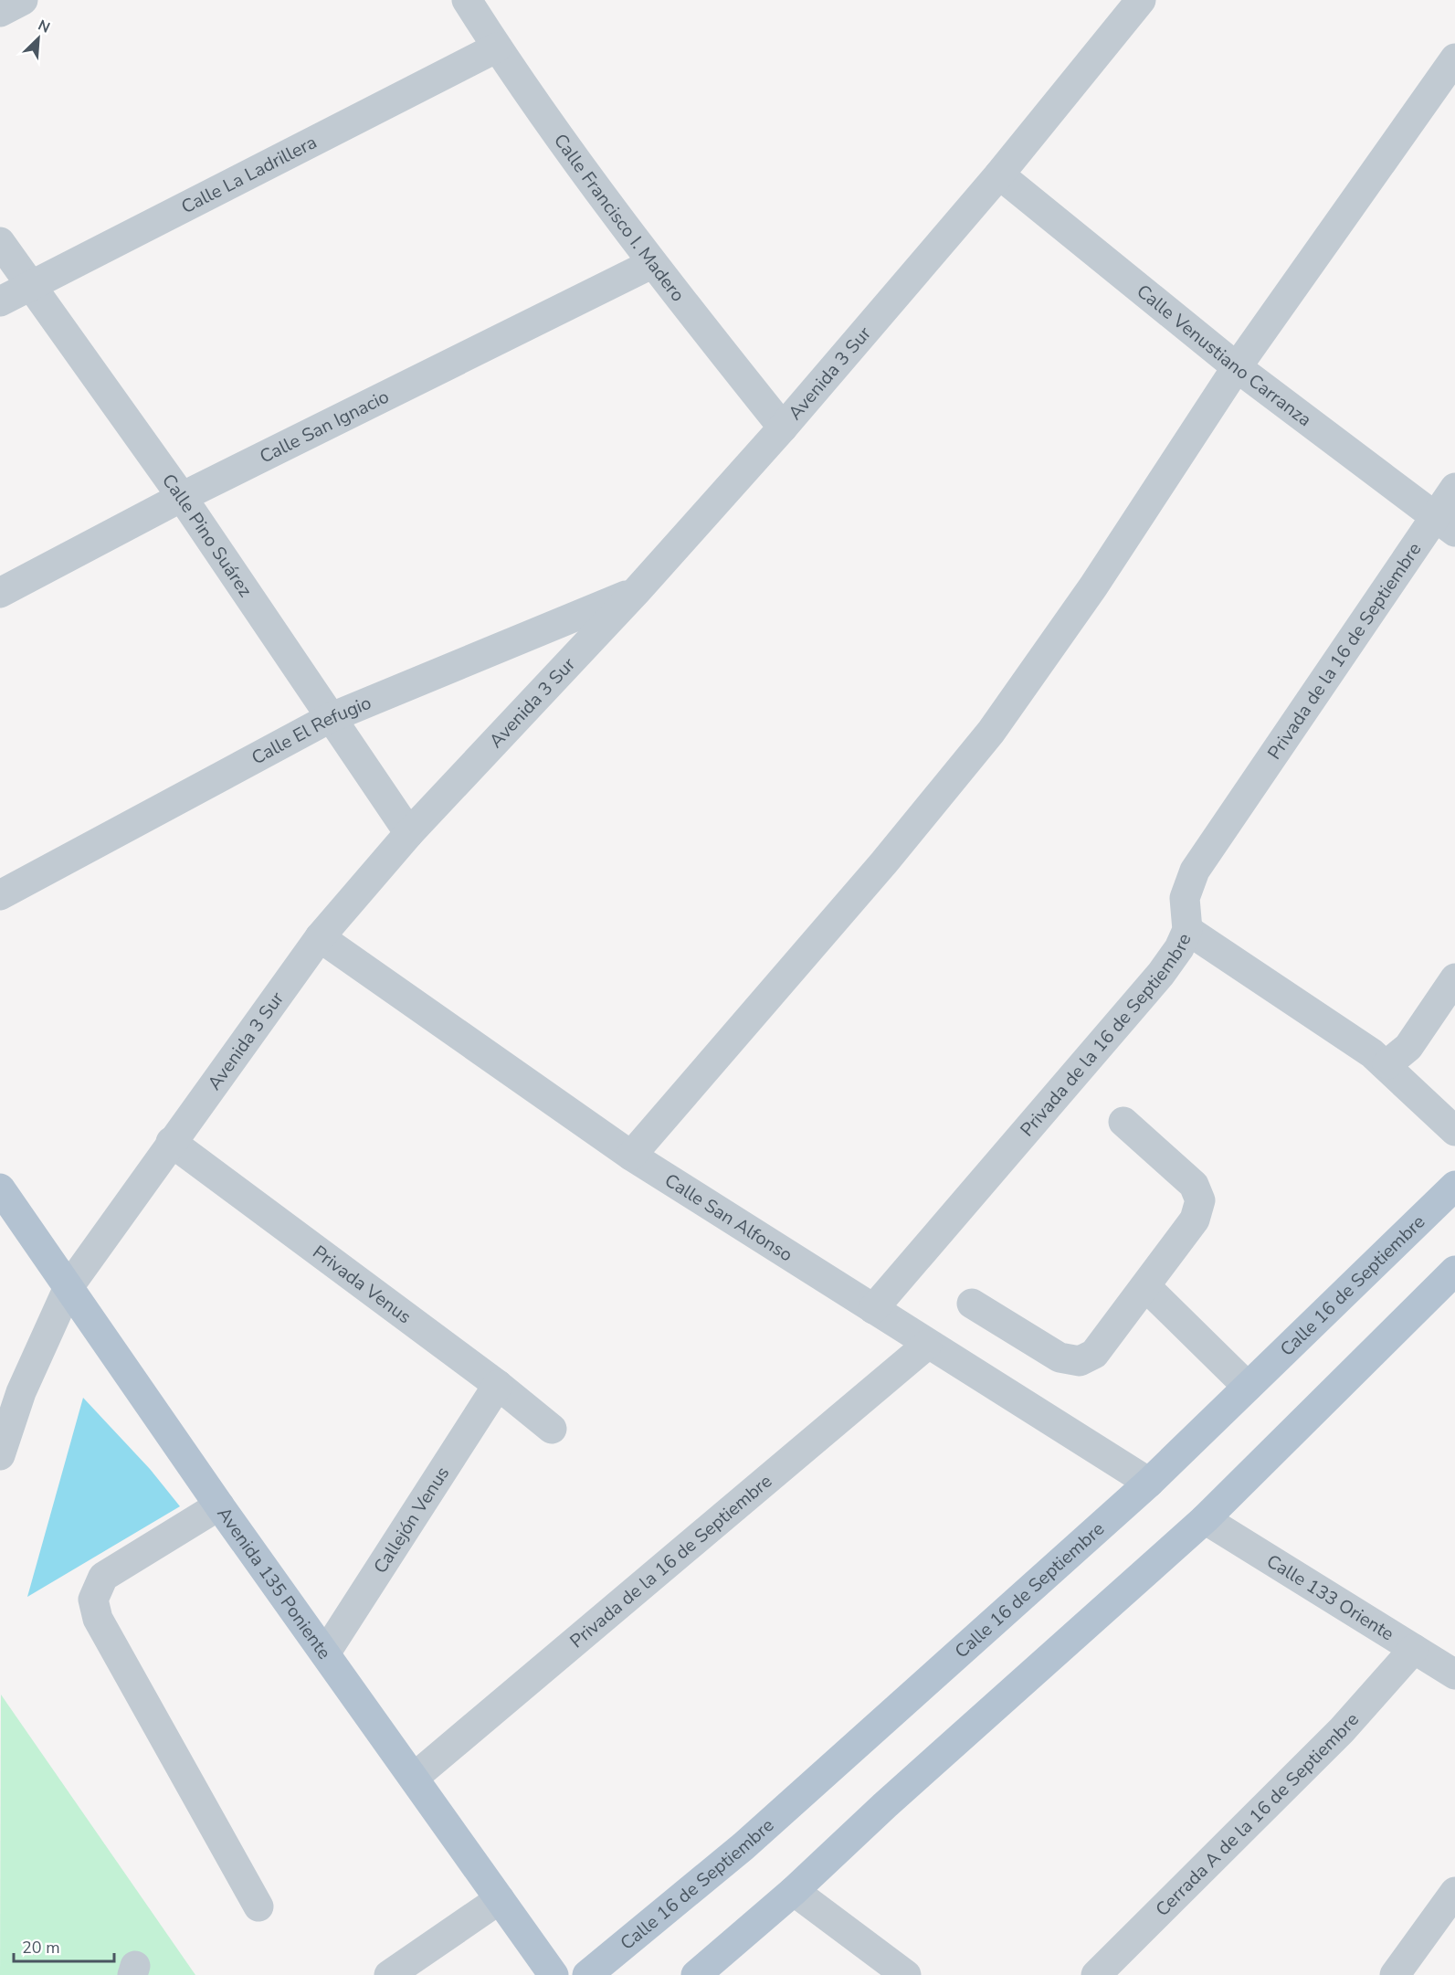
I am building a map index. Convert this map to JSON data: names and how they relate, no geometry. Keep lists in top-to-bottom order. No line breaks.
{"streets":{"main road":["Calle 16 de Septiembre","Avenida 135 Poniente"],"street":["Calle La Ladrillera","Calle Francisco I. Madero","Calle Venustiano Carranza","Avenida 3 Sur","Calle San Ignacio","Calle Pino Suárez","Privada de la 16 de Septiembre","Calle El Refugio","Calle San Alfonso","Privada Venus","Callejón Venus","Calle 133 Oriente","Cerrada A de la 16 de Septiembre"]},"crossings":[["Calle La Ladrillera","Calle Francisco I. Madero"],["Calle La Ladrillera","Calle Pino Suárez"],["Calle Francisco I. Madero","Avenida 3 Sur"],["Calle Francisco I. Madero","Calle San Ignacio"],["Calle Venustiano Carranza","Avenida 3 Sur"],["Calle Venustiano Carranza","Privada de la 16 de Septiembre"],["Avenida 3 Sur","Calle Pino Suárez"],["Avenida 3 Sur","Calle El Refugio"],["Avenida 3 Sur","Calle San Alfonso"],["Avenida 3 Sur","Privada Venus"],["Avenida 3 Sur","Avenida 135 Poniente"],["Calle San Ignacio","Calle Pino Suárez"],["Calle Pino Suárez","Calle El Refugio"],["Privada de la 16 de Septiembre","Calle San Alfonso"],["Privada de la 16 de Septiembre","Avenida 135 Poniente"],["Calle San Alfonso","Calle 16 de Septiembre"],["Privada Venus","Callejón Venus"],["Callejón Venus","Avenida 135 Poniente"],["Calle 133 Oriente","Cerrada A de la 16 de Septiembre"]],"scale_bar":"20 m","north":"top right"}
